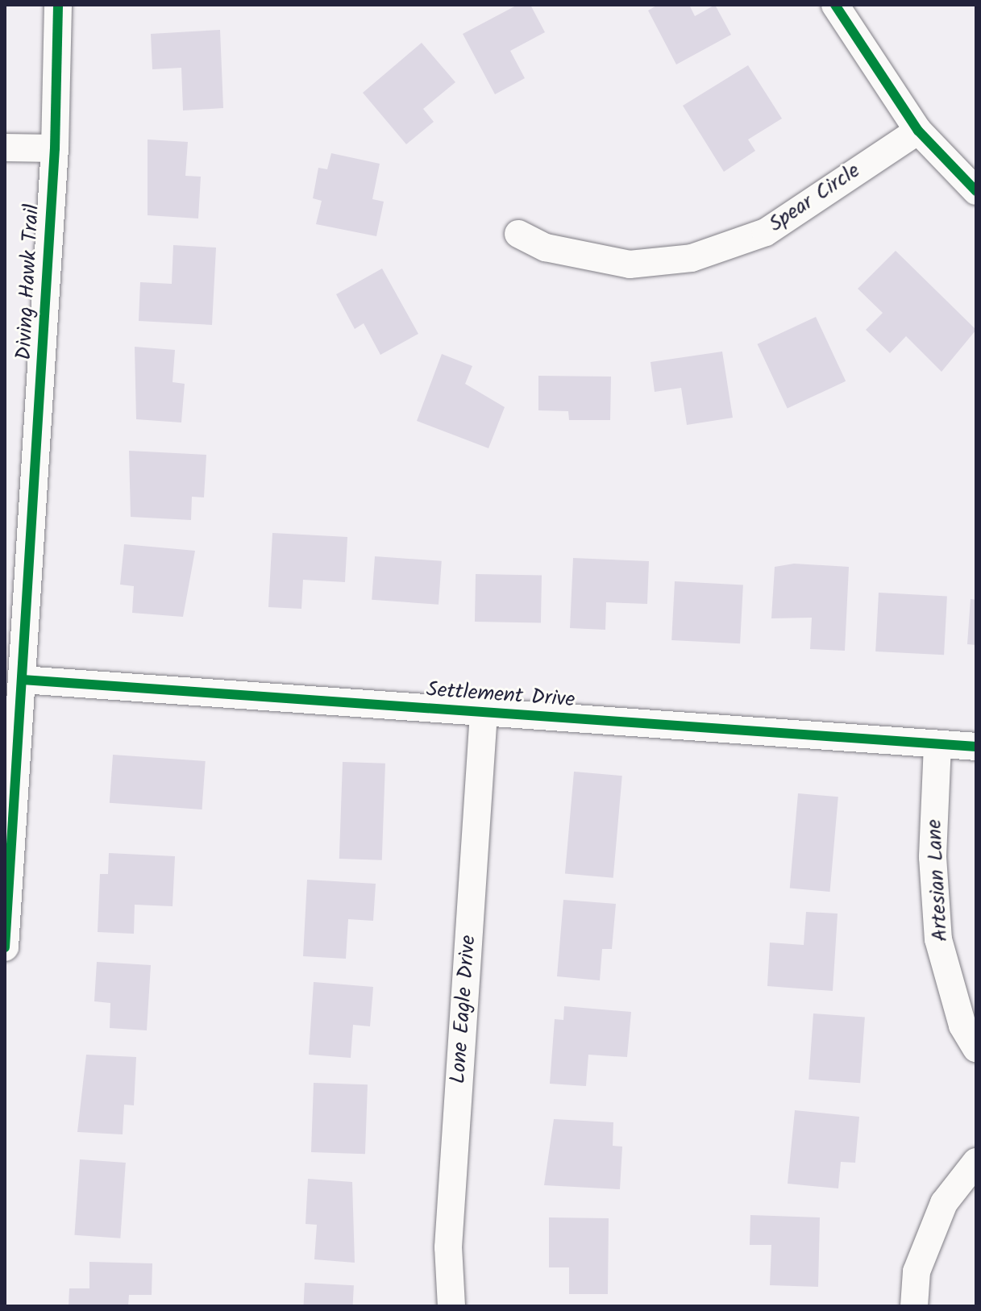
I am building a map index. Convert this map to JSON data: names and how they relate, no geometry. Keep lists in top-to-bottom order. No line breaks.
{"streets":{"street":["Spear Circle","Diving Hawk Trail","Settlement Drive","Artesian Lane","Lone Eagle Drive"]},"crossings":[["Diving Hawk Trail","Settlement Drive"],["Settlement Drive","Artesian Lane"],["Settlement Drive","Lone Eagle Drive"]]}
